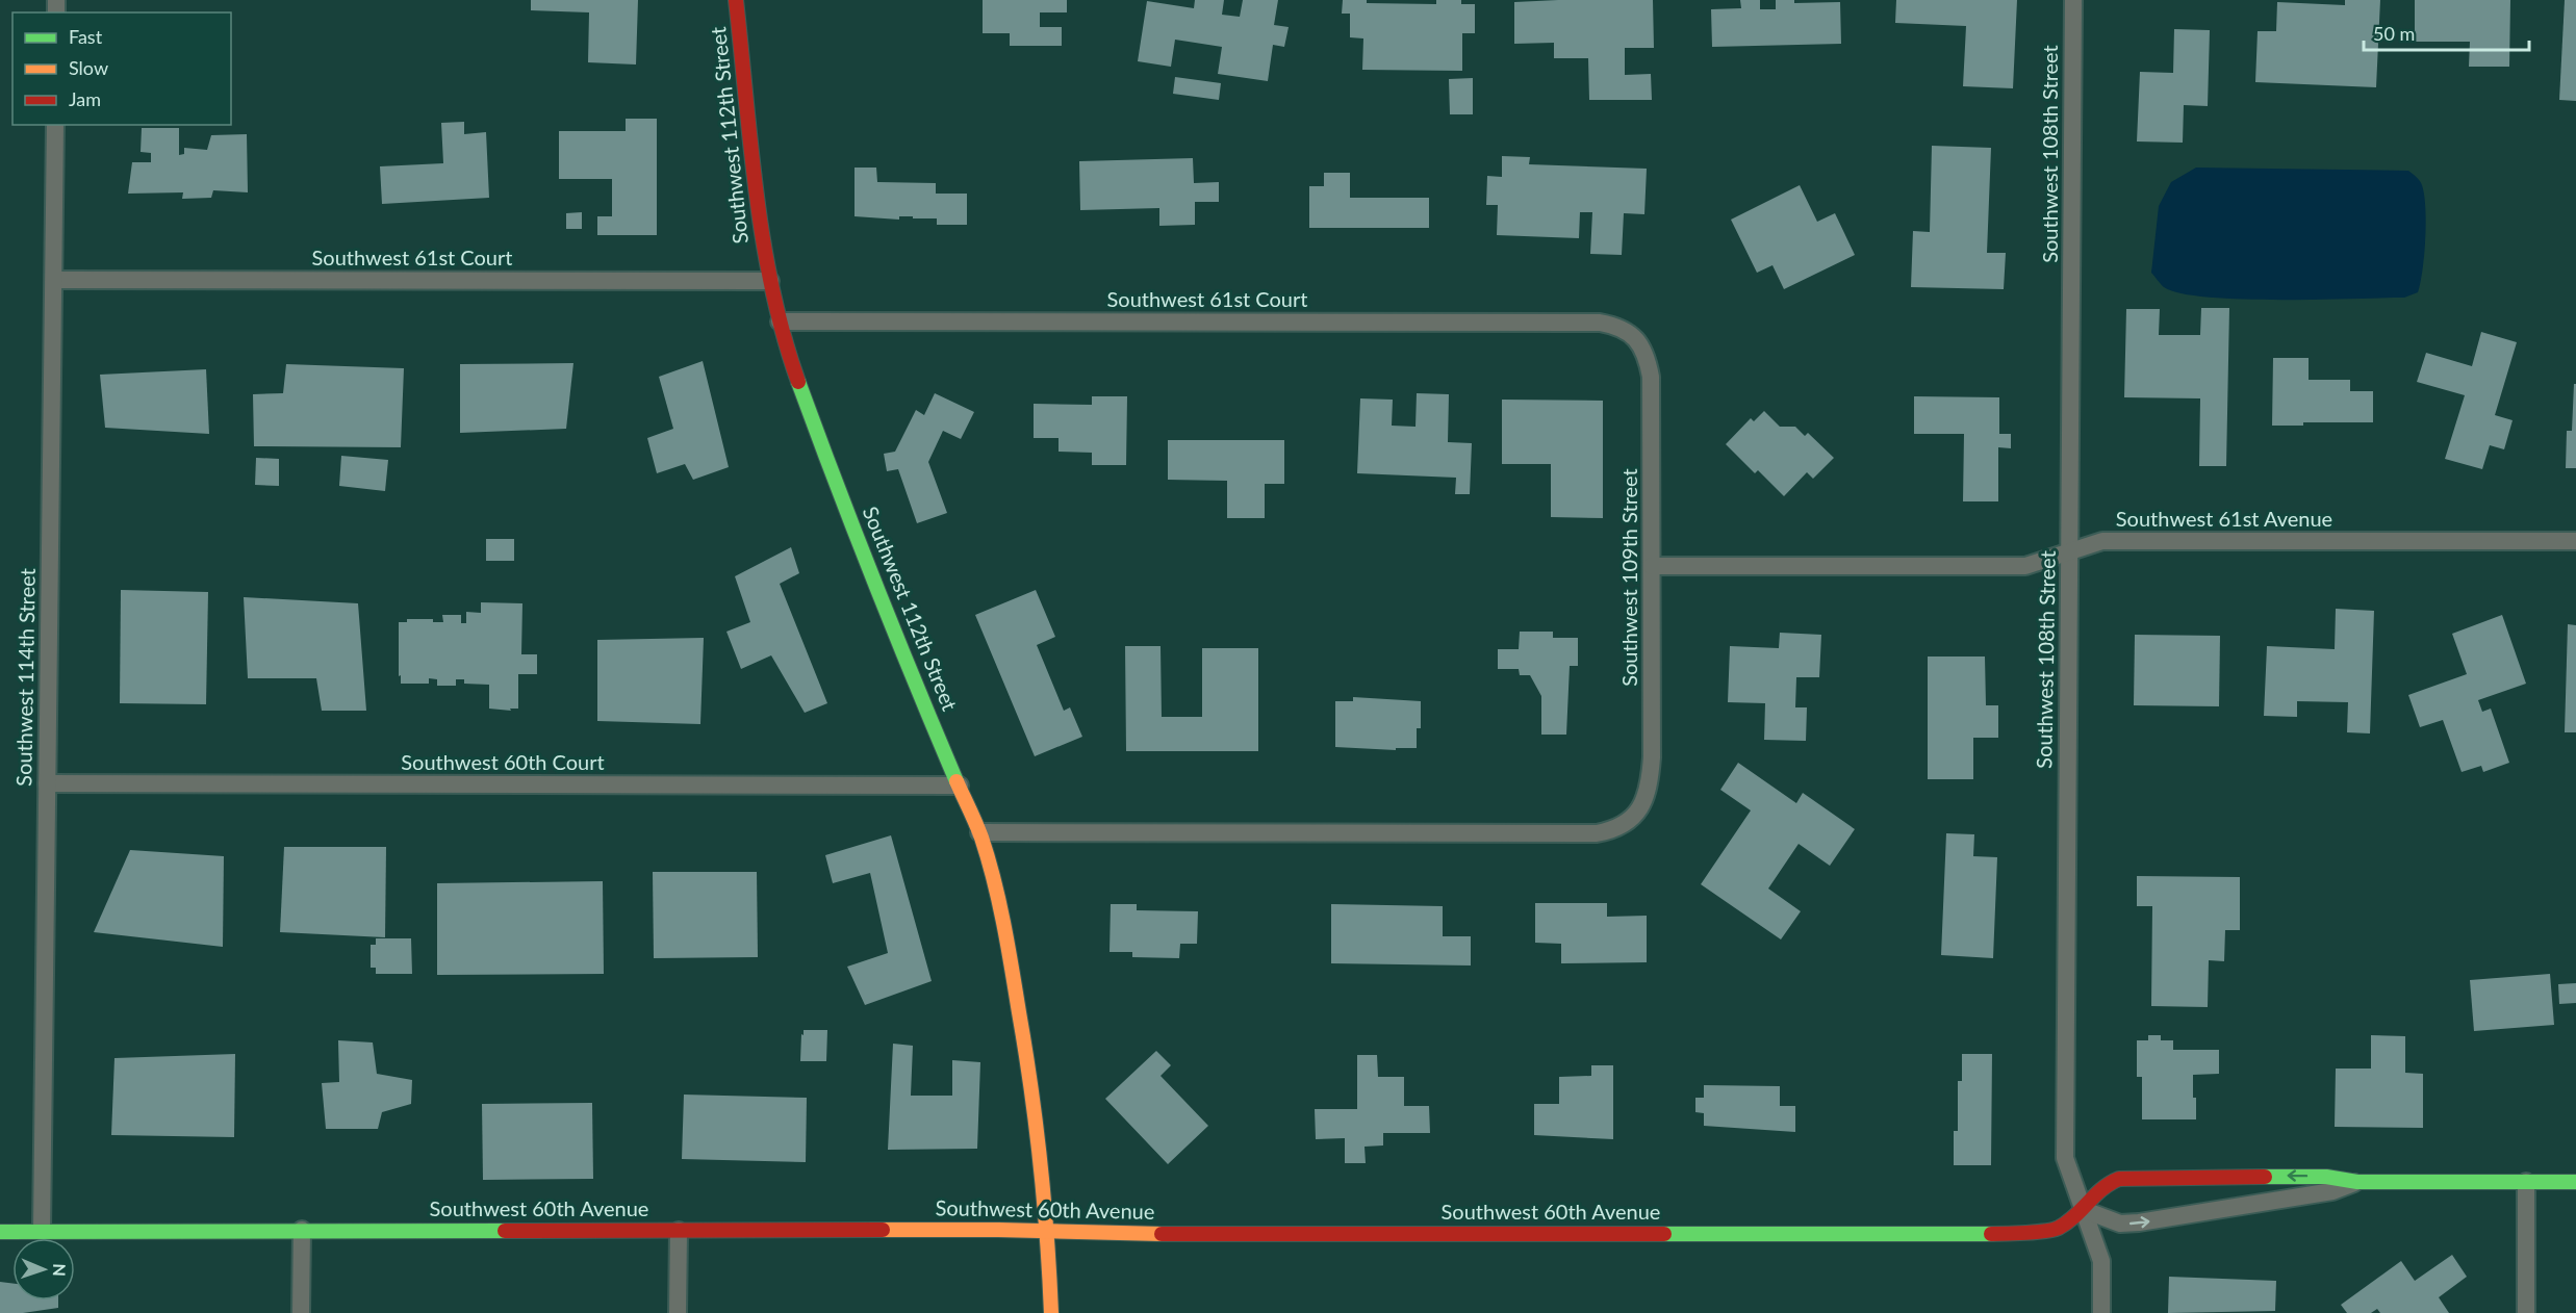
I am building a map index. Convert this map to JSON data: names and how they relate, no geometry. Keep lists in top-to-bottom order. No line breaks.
{"streets":{"street":["Southwest 112th Street","Southwest 108th Street","Southwest 61st Court","Southwest 61st Avenue","Southwest 109th Street","Southwest 114th Street","Southwest 60th Court","Southwest 60th Avenue"]},"crossings":[["Southwest 112th Street","Southwest 61st Court"],["Southwest 112th Street","Southwest 109th Street"],["Southwest 112th Street","Southwest 60th Court"],["Southwest 112th Street","Southwest 60th Avenue"],["Southwest 108th Street","Southwest 61st Avenue"],["Southwest 108th Street","Southwest 60th Avenue"],["Southwest 61st Court","Southwest 109th Street"],["Southwest 61st Court","Southwest 114th Street"],["Southwest 61st Avenue","Southwest 109th Street"],["Southwest 114th Street","Southwest 60th Court"],["Southwest 114th Street","Southwest 60th Avenue"]],"legend":["Fast","Slow","Jam"],"scale_bar":"50 m","north":"right"}
